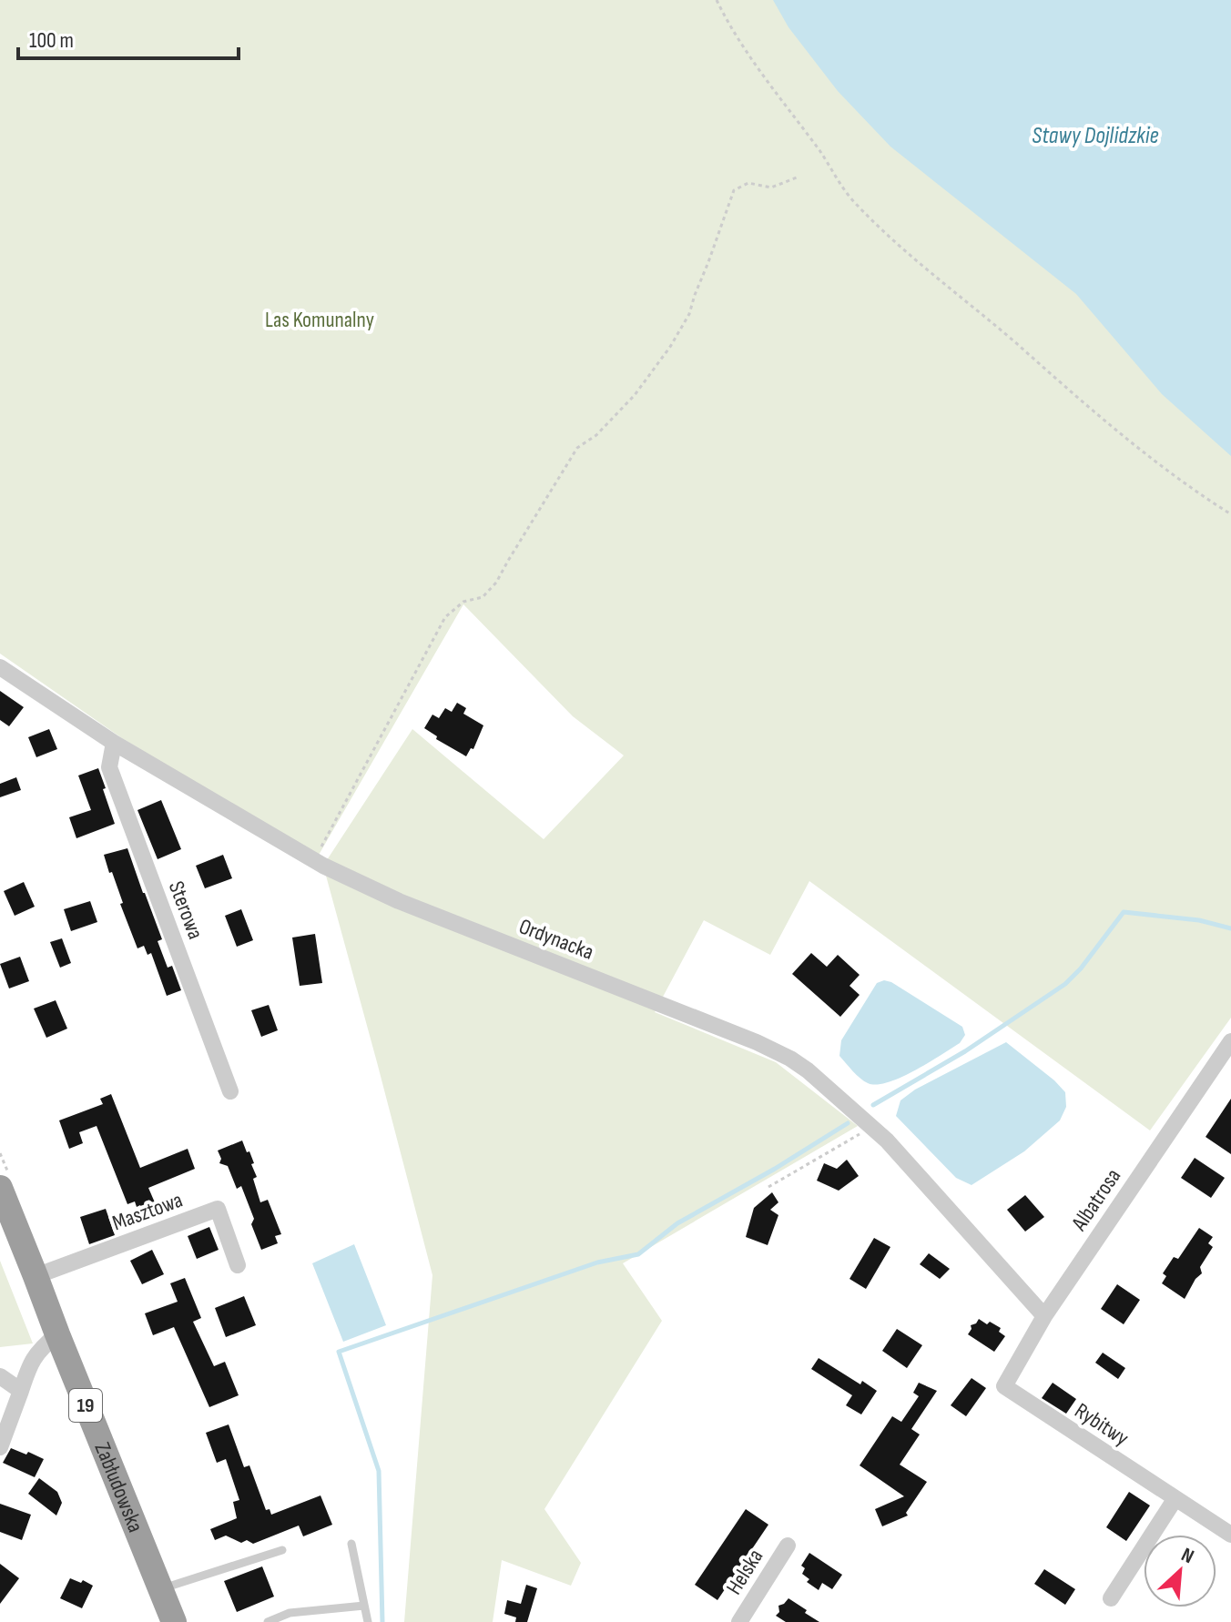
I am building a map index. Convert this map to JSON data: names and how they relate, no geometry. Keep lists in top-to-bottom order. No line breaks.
{"streets":{"highway":["19","Zabłudowska"],"street":["Sterowa","Ordynacka","Albatrosa","Masztowa","Rybitwy","Helska"]},"crossings":[["Sterowa","Ordynacka"],["Ordynacka","Albatrosa"],["Albatrosa","Rybitwy"],["Masztowa","Zabłudowska"]],"water":["Stawy Dojlidzkie"],"parks":["Las Komunalny"],"scale_bar":"100 m","north":"top right"}
